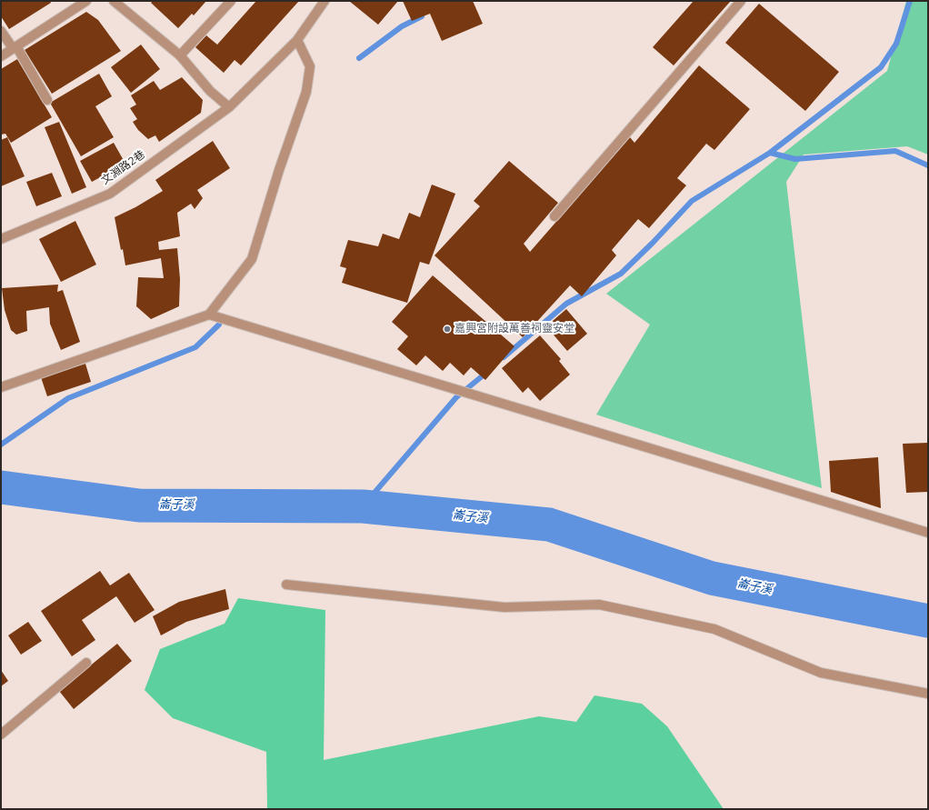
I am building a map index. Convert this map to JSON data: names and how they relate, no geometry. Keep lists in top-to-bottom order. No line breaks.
{"streets":{"street":["文淵路2巷"]},"water":["崙子溪"],"places":["嘉興宮附設萬善祠靈安堂"]}
